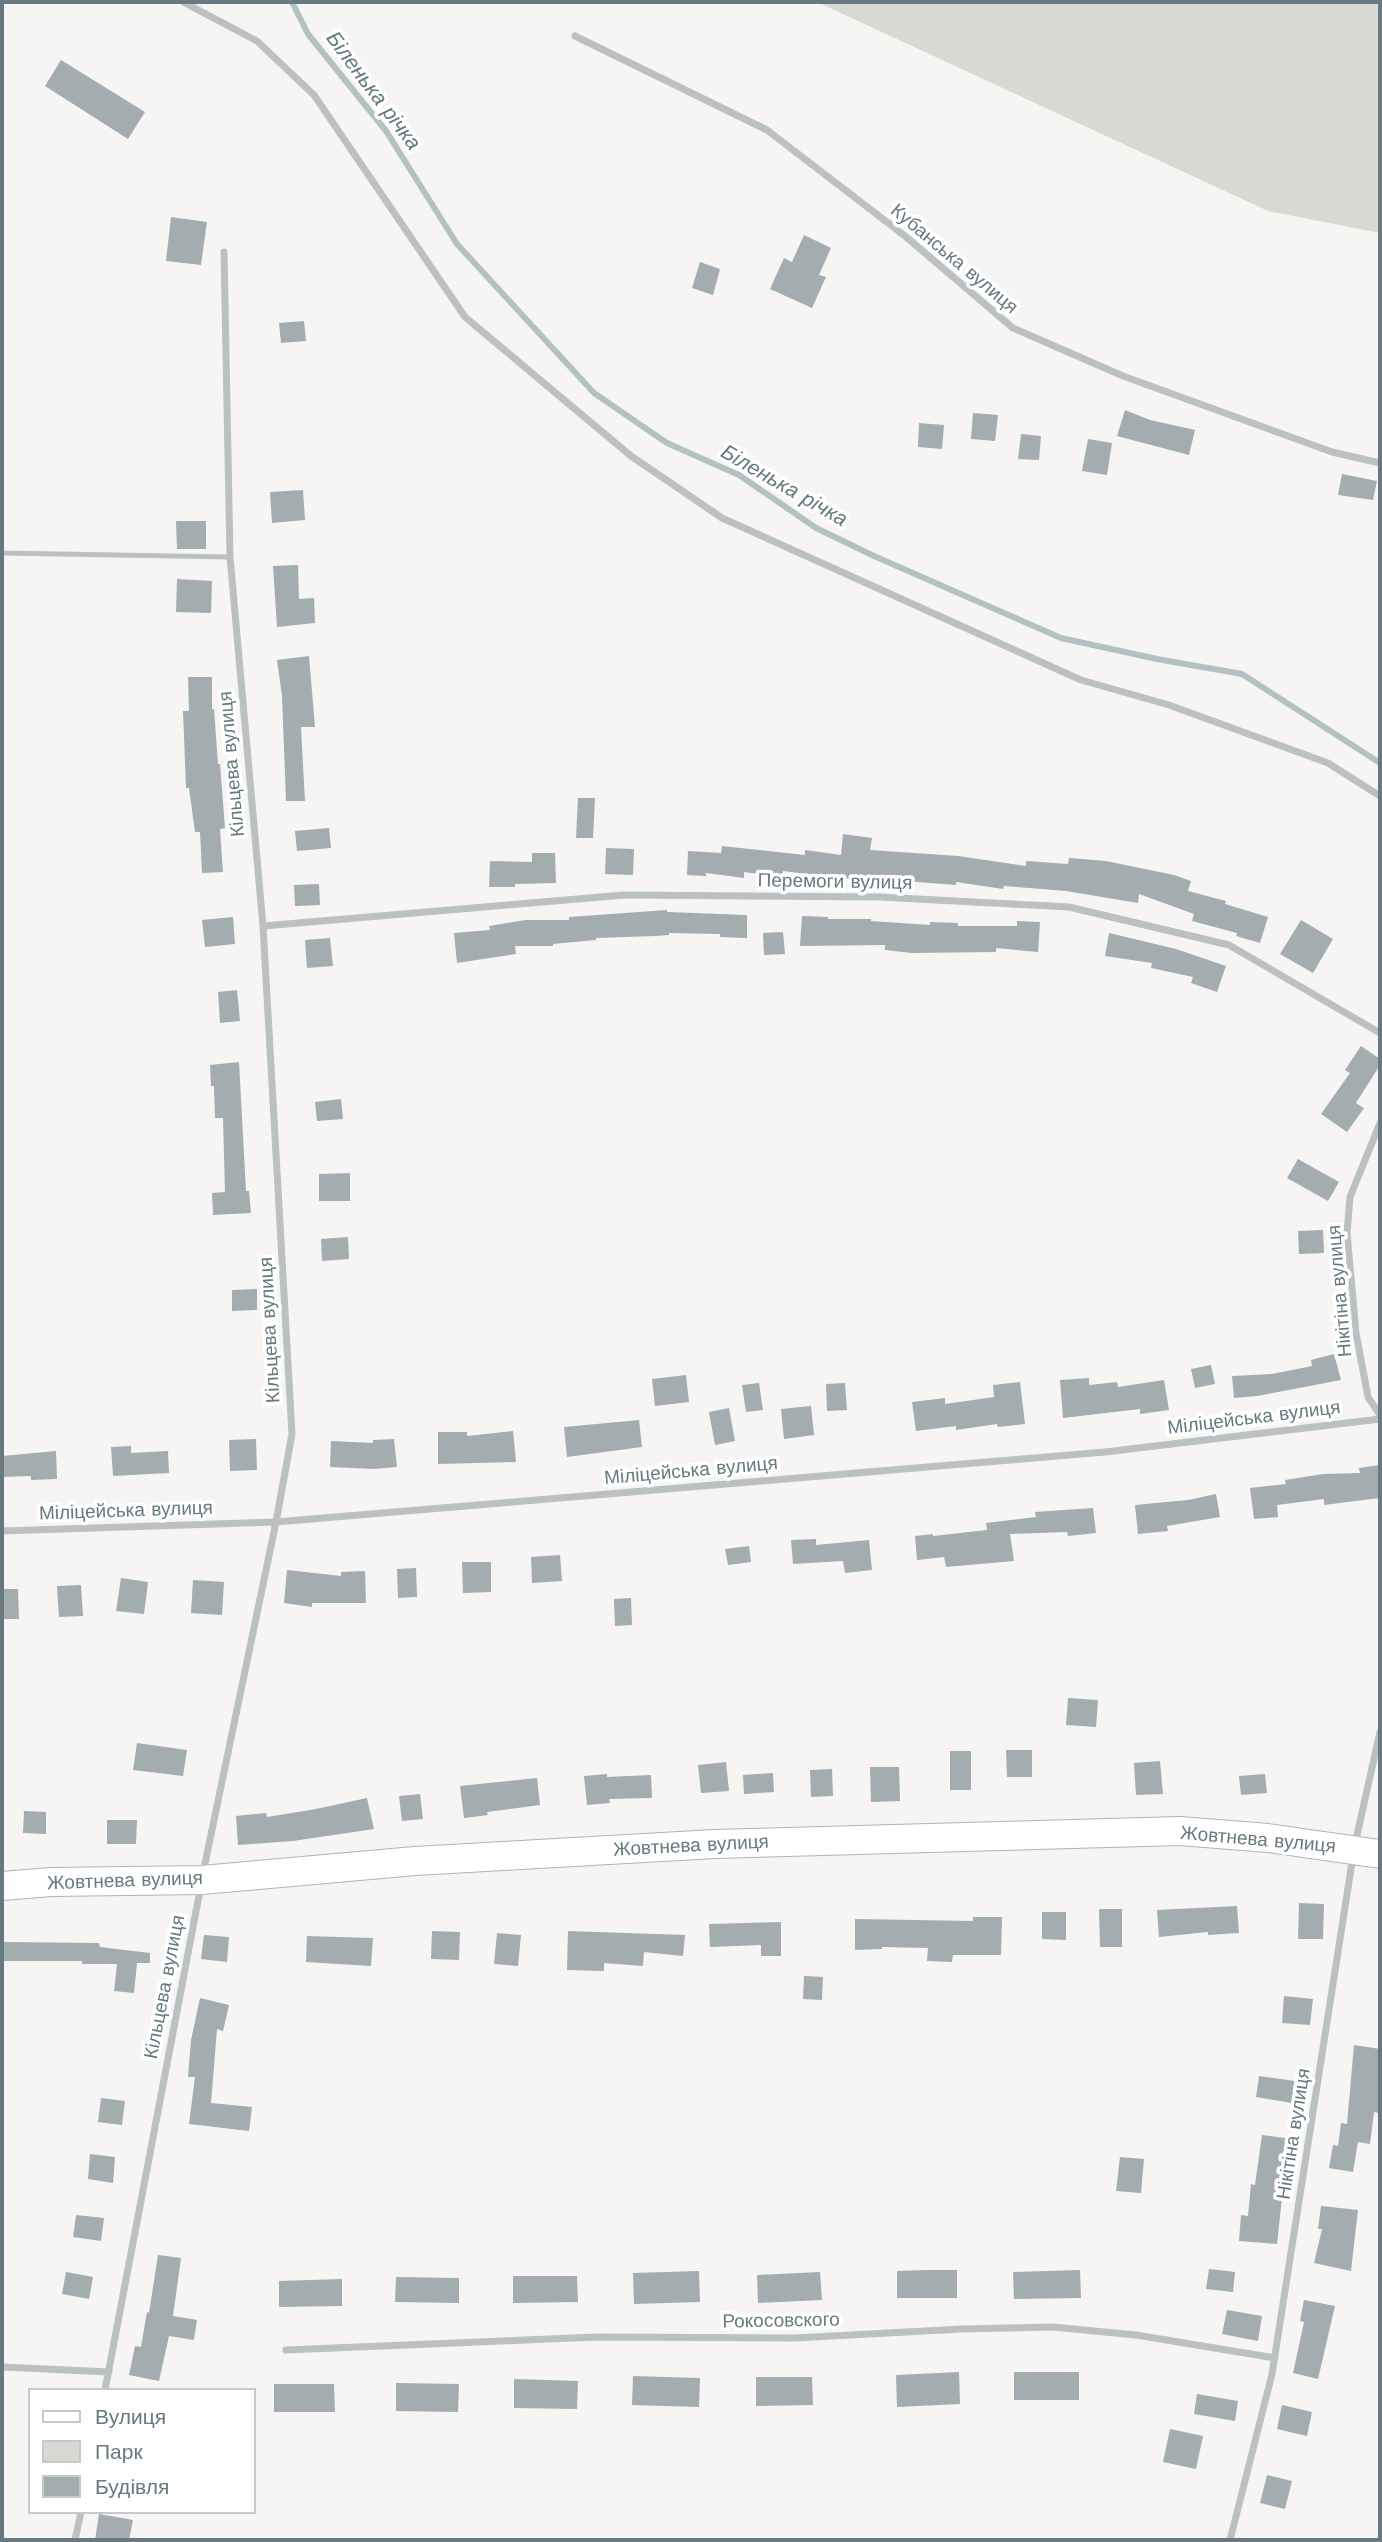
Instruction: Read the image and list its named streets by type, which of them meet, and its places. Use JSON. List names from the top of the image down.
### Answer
{
  "streets": {
    "main road": ["Жовтнева вулиця"],
    "street": [
      "Кубанська вулиця",
      "Кільцева вулиця",
      "Перемоги вулиця",
      "Нікітіна вулиця",
      "Міліцейська вулиця",
      "Рокосовского"
    ]
  },
  "crossings": [
    ["Кільцева вулиця", "Перемоги вулиця"],
    ["Кільцева вулиця", "Міліцейська вулиця"],
    ["Кільцева вулиця", "Жовтнева вулиця"],
    ["Нікітіна вулиця", "Міліцейська вулиця"],
    ["Нікітіна вулиця", "Жовтнева вулиця"],
    ["Нікітіна вулиця", "Рокосовского"]
  ],
  "water": ["Біленька річка"],
  "legend": ["Вулиця", "Парк", "Будівля"]
}
